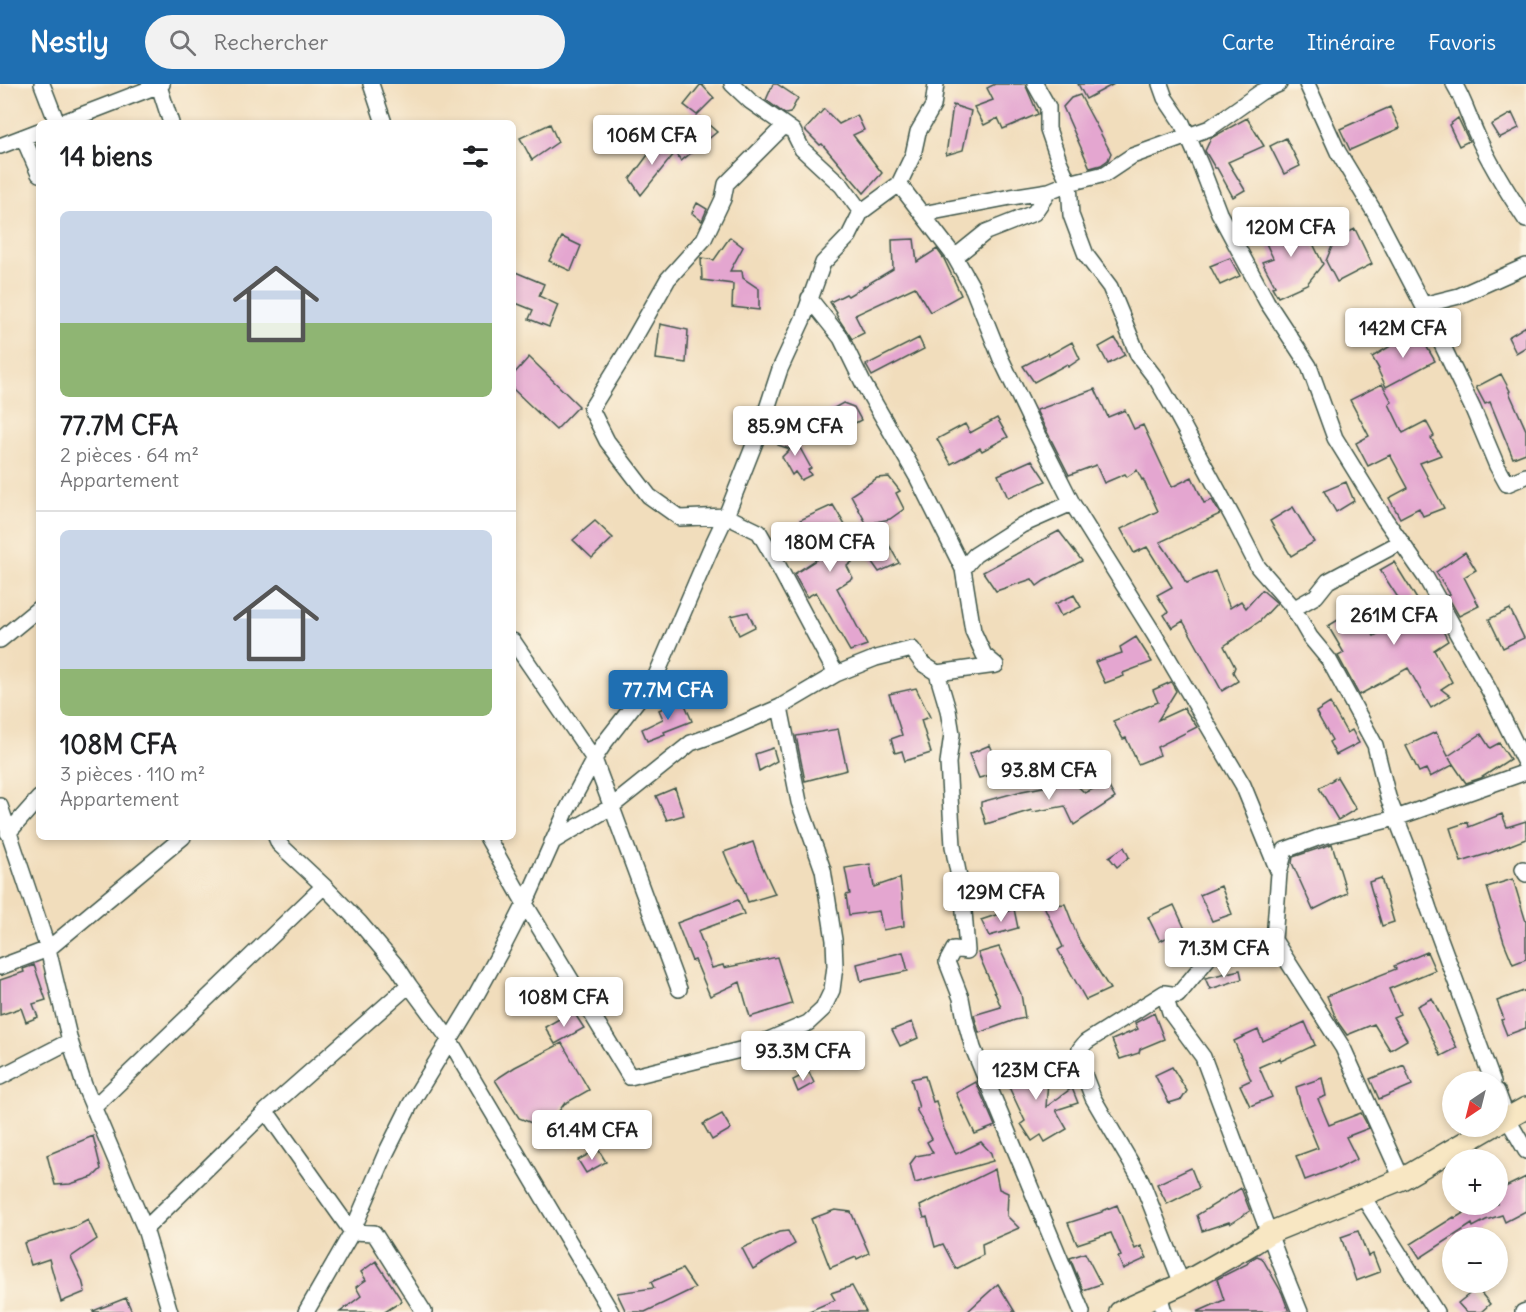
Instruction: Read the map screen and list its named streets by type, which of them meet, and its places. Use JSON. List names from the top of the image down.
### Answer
{
  "north": "bottom left",
  "page": {
    "header": "Nestly",
    "search": "Rechercher",
    "nav": ["Carte", "Itinéraire", "Favoris"],
    "price": [
      "106M CFA",
      "120M CFA",
      "142M CFA",
      "85.9M CFA",
      "180M CFA",
      "261M CFA",
      "77.7M CFA",
      "93.8M CFA",
      "129M CFA",
      "71.3M CFA",
      "108M CFA",
      "93.3M CFA",
      "123M CFA",
      "61.4M CFA"
    ],
    "heading": "14 biens",
    "list": [
      {
        "name": "77.7M CFA",
        "note": "2 pièces · 64 m² · Appartement"
      },
      {
        "name": "108M CFA",
        "note": "3 pièces · 110 m² · Appartement"
      }
    ],
    "map_buttons": ["+", "−"]
  }
}
